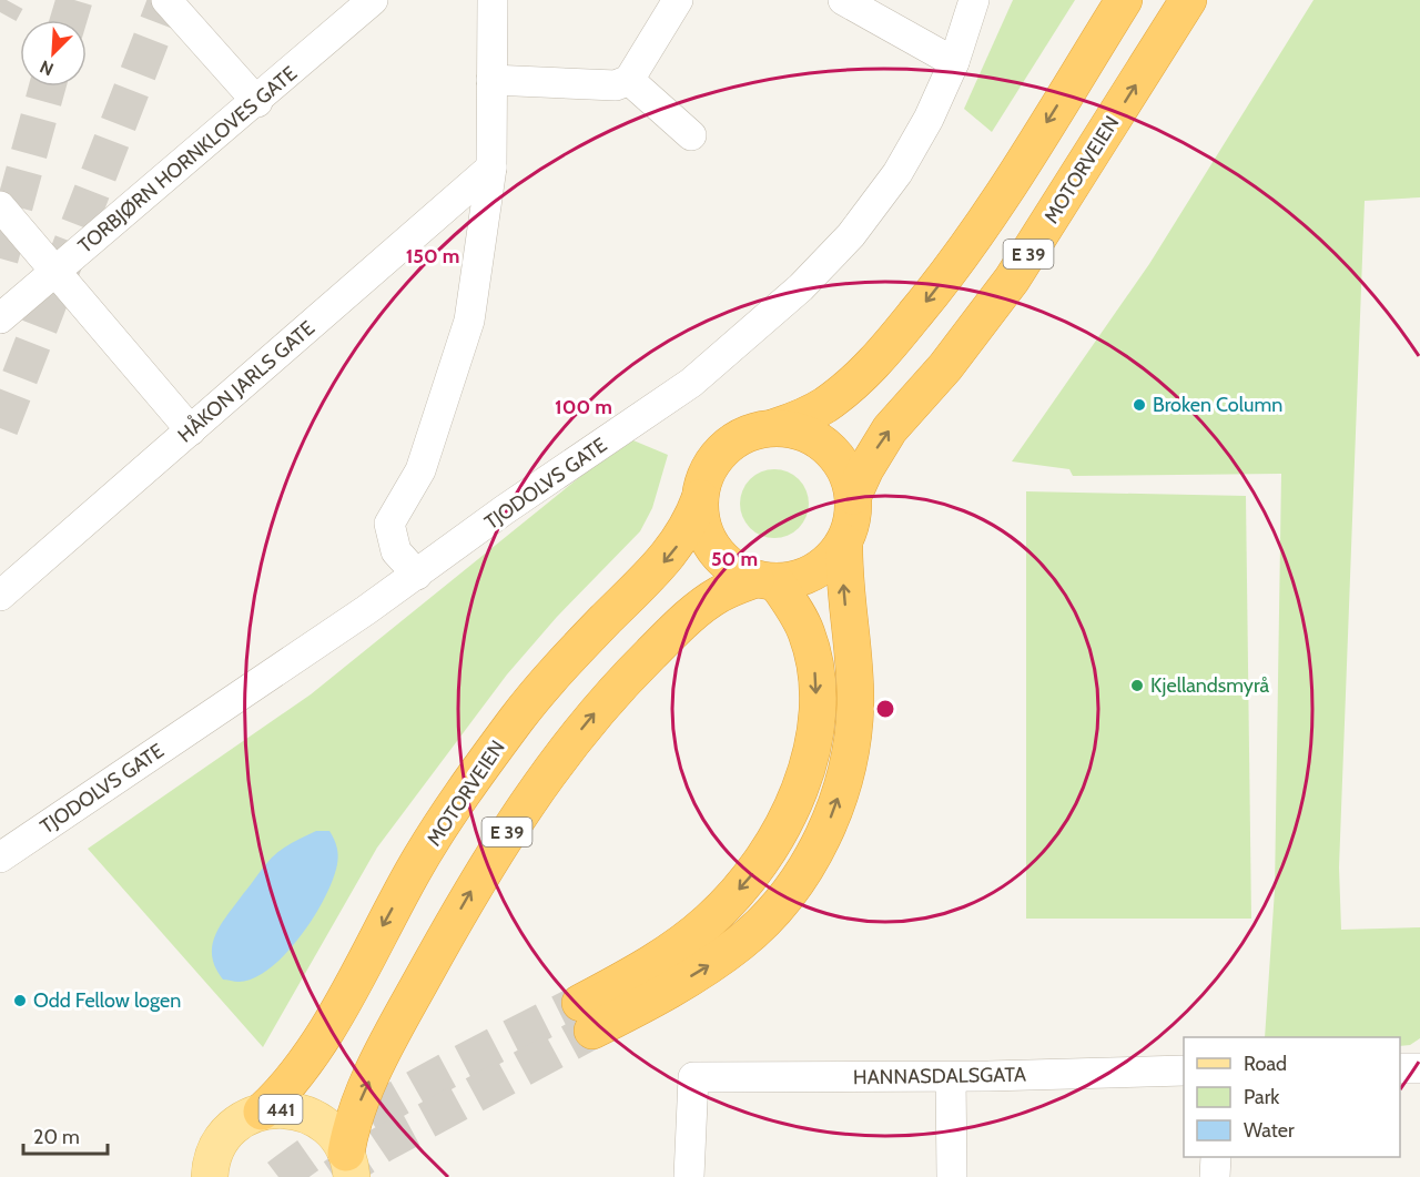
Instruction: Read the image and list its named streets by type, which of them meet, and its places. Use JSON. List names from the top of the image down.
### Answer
{
  "streets": {
    "highway": ["MOTORVEIEN", "E 39"],
    "main road": ["441"],
    "street": [
      "TORBJØRN HORNKLOVES GATE",
      "HÅKON JARLS GATE",
      "TJODOLVS GATE",
      "HANNASDALSGATA"
    ]
  },
  "crossings": [
    ["MOTORVEIEN", "E 39"],
    ["MOTORVEIEN", "441"],
    ["E 39", "441"]
  ],
  "places": ["Broken Column", "Kjellandsmyrå", "Odd Fellow logen"],
  "legend": ["Road", "Park", "Water"],
  "scale_bar": "20 m",
  "north": "bottom left",
  "rings": ["150 m", "100 m", "50 m"]
}
